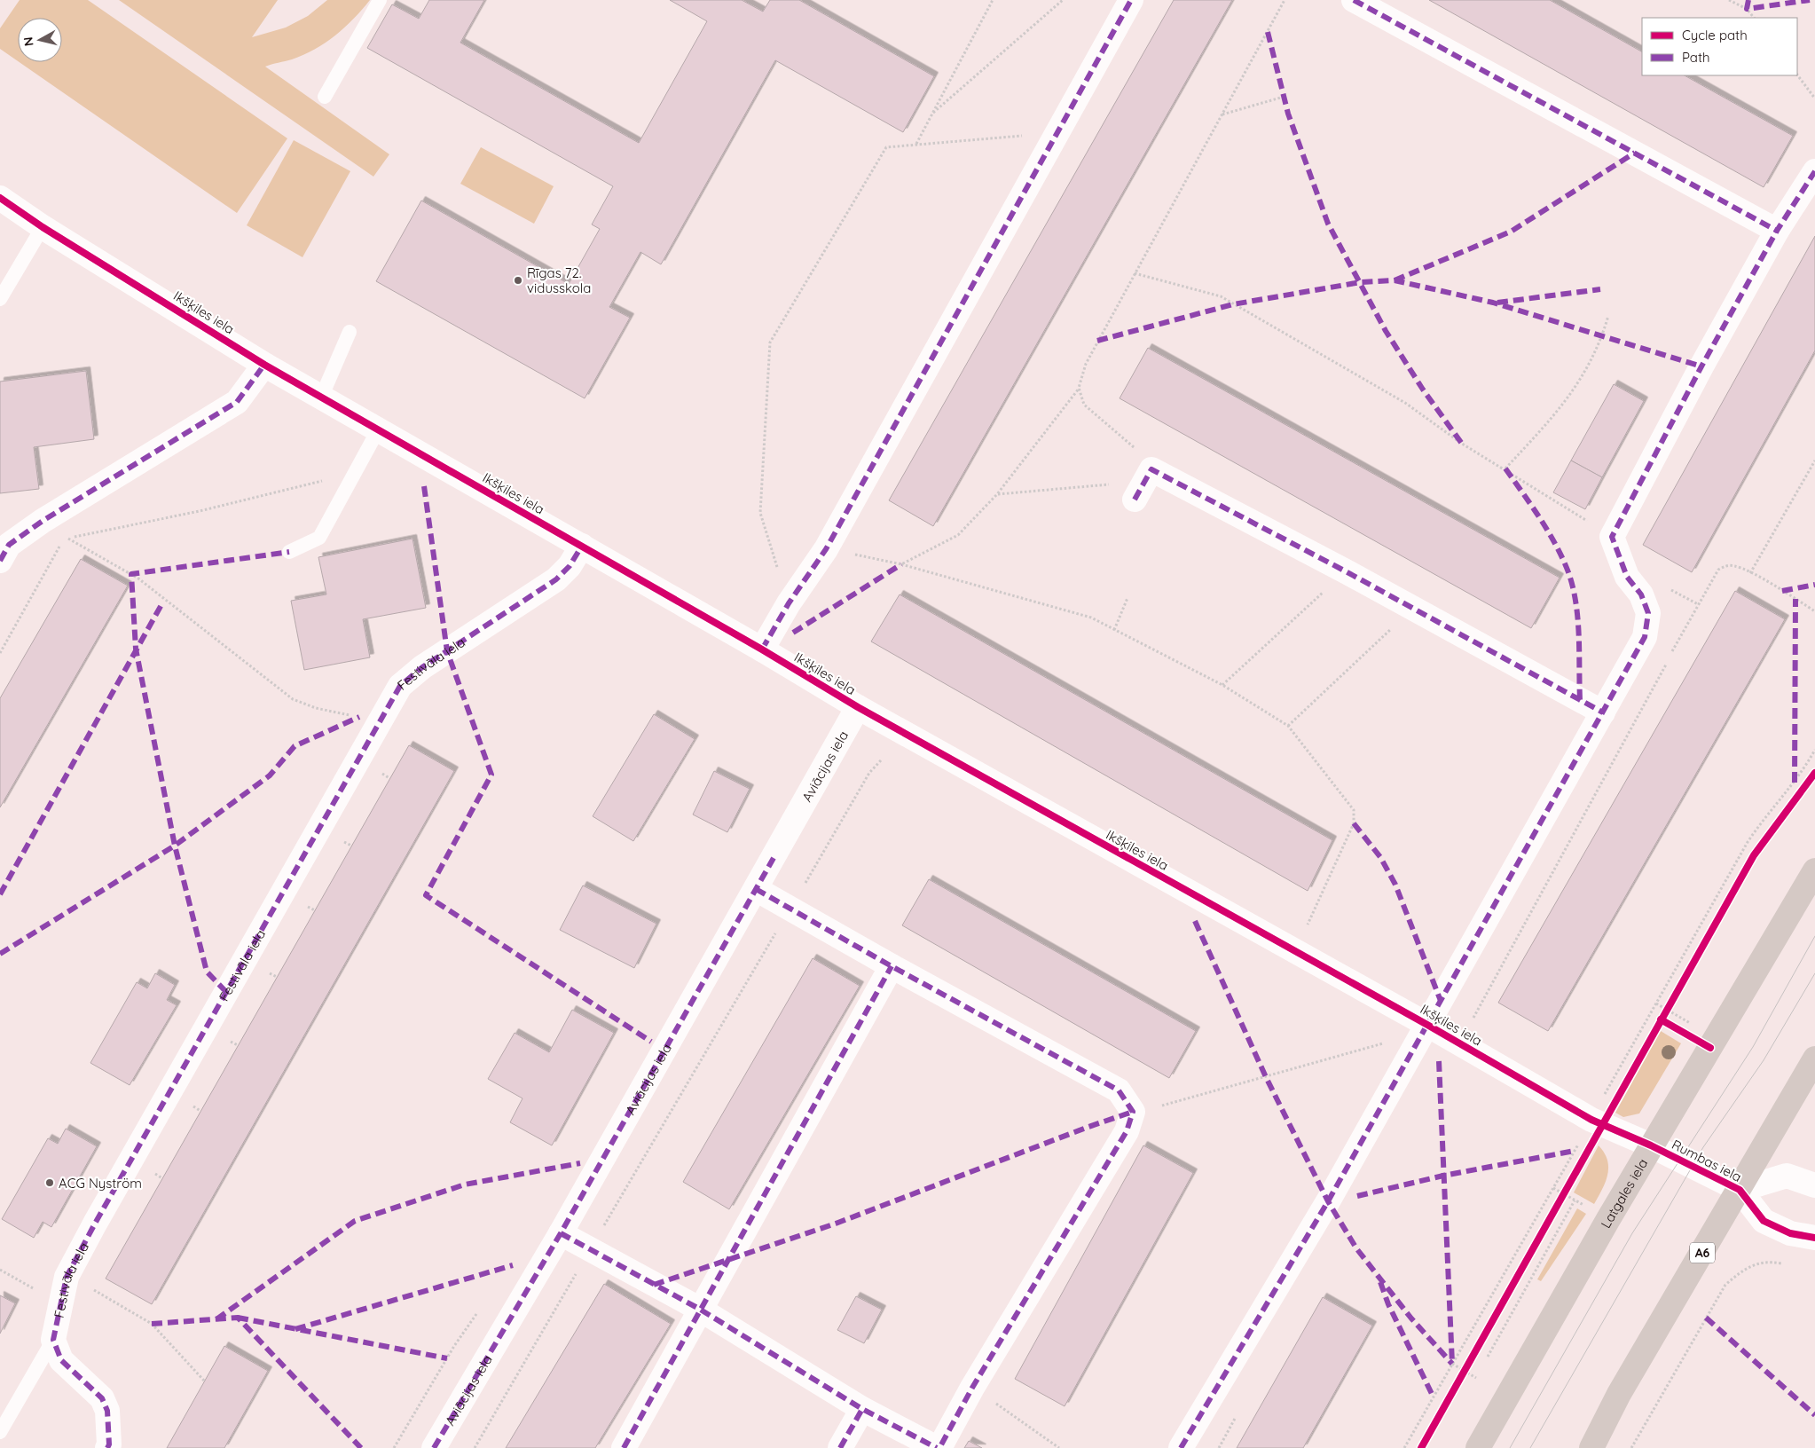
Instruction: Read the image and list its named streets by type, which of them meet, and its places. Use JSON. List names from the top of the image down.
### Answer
{
  "streets": {
    "highway": ["Latgales iela", "A6"],
    "street": [
      "Ikšķiles iela",
      "Festivāla iela",
      "Aviācijas iela",
      "Rumbas iela"
    ]
  },
  "crossings": [
    ["Ikšķiles iela", "Festivāla iela"],
    ["Ikšķiles iela", "Aviācijas iela"],
    ["Ikšķiles iela", "Rumbas iela"],
    ["Ikšķiles iela", "Latgales iela"],
    ["Rumbas iela", "Latgales iela"],
    ["Rumbas iela", "A6"]
  ],
  "places": ["Rīgas 72. vidusskola", "ACG Nyström"],
  "legend": ["Cycle path", "Path"],
  "north": "left"
}
